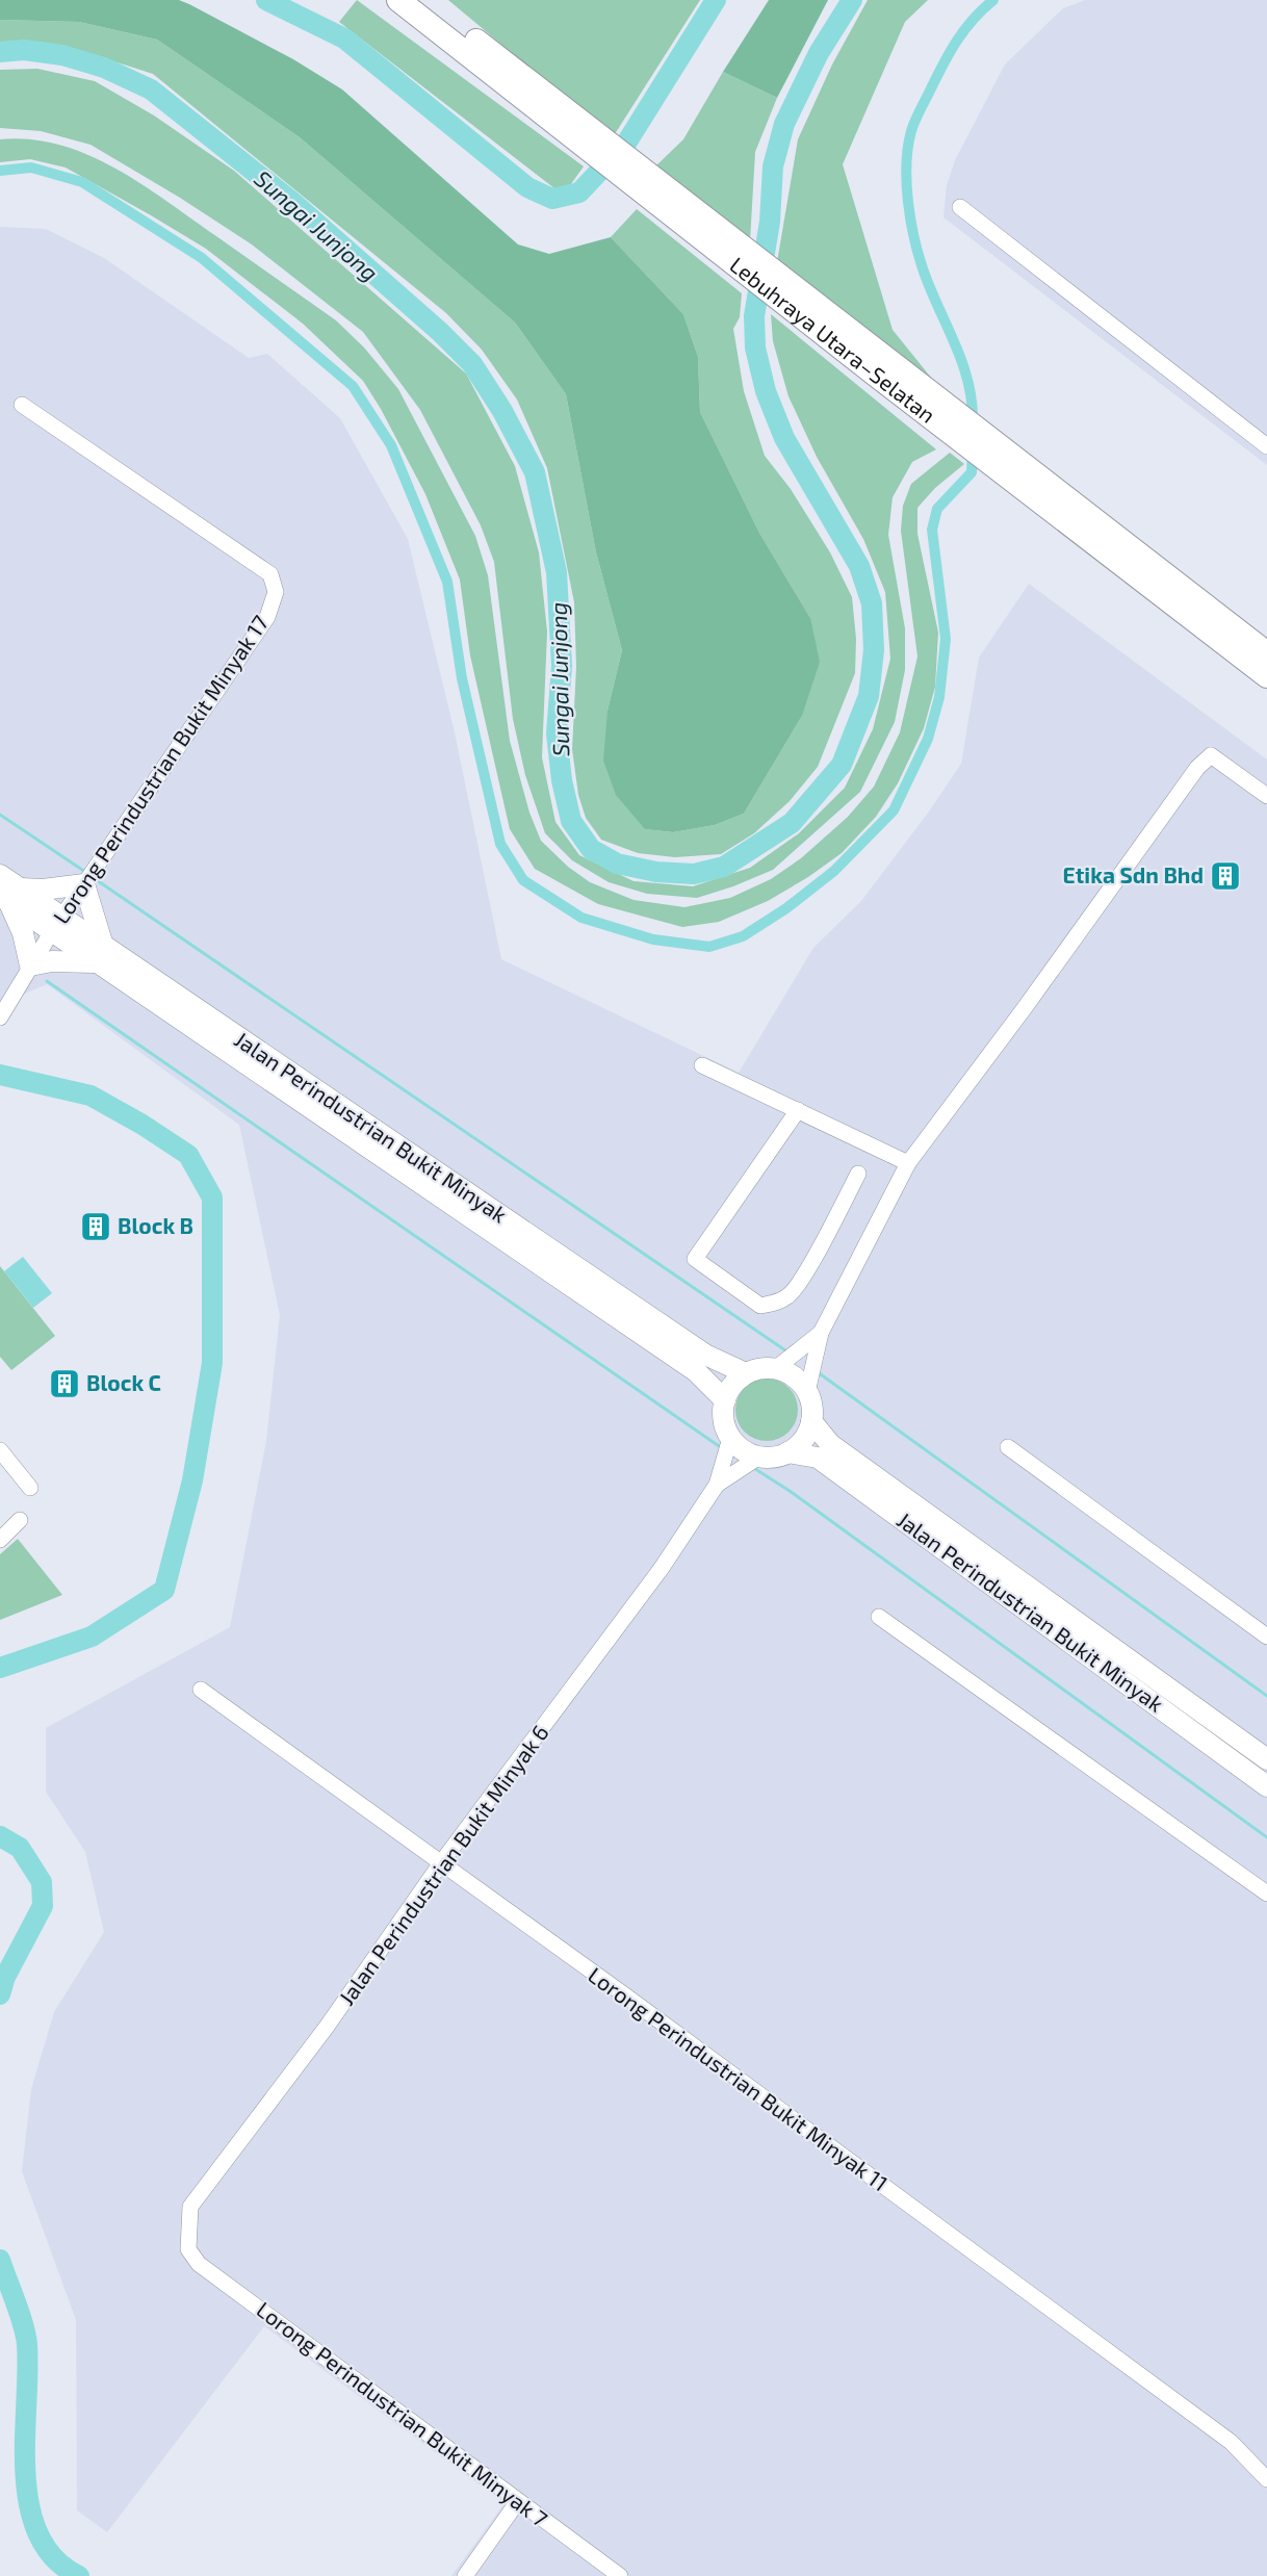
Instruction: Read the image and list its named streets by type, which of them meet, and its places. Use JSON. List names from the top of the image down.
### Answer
{
  "streets": {
    "highway": ["Lebuhraya Utara–Selatan"],
    "main road": ["Jalan Perindustrian Bukit Minyak"],
    "street": [
      "Lorong Perindustrian Bukit Minyak 17",
      "Jalan Perindustrian Bukit Minyak 6",
      "Lorong Perindustrian Bukit Minyak 11",
      "Lorong Perindustrian Bukit Minyak 7"
    ]
  },
  "crossings": [
    ["Lorong Perindustrian Bukit Minyak 17", "Jalan Perindustrian Bukit Minyak"],
    ["Jalan Perindustrian Bukit Minyak 6", "Lorong Perindustrian Bukit Minyak 11"],
    ["Jalan Perindustrian Bukit Minyak 6", "Lorong Perindustrian Bukit Minyak 7"]
  ],
  "water": ["Sungai Junjong"],
  "places": {
    "building": ["Etika Sdn Bhd", "Block B", "Block C"]
  }
}
